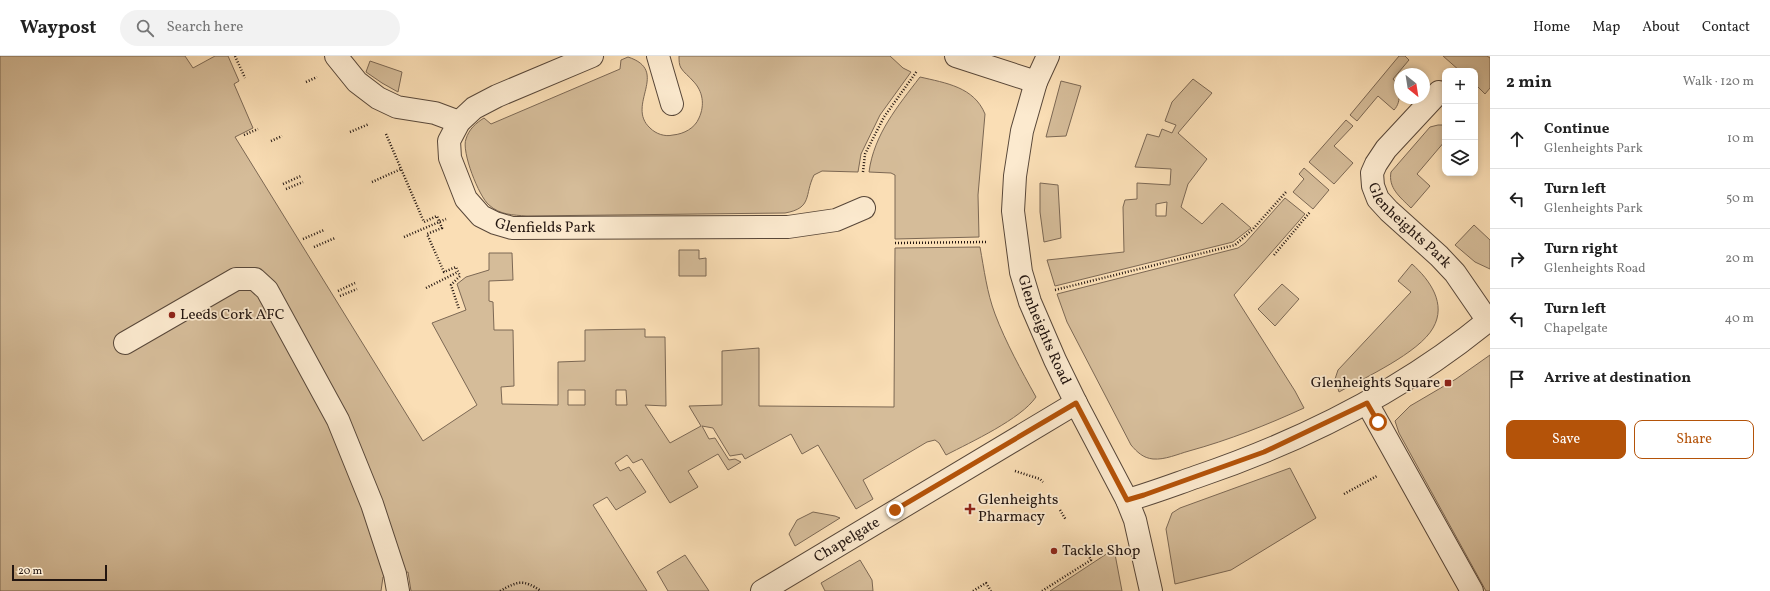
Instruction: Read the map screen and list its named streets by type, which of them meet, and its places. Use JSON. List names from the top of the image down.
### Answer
{
  "streets": {
    "street": [
      "Glenheights Park",
      "Glenfields Park",
      "Glenheights Road",
      "Chapelgate"
    ]
  },
  "crossings": [
    ["Glenheights Park", "Glenheights Road"],
    ["Glenheights Road", "Chapelgate"]
  ],
  "places": {
    "other": ["Leeds Cork AFC", "Tackle Shop"],
    "transit": ["Glenheights Square"],
    "health": ["Glenheights Pharmacy"]
  },
  "scale_bar": "20 m",
  "north": "bottom right",
  "page": {
    "header": "Waypost",
    "search": "Search here",
    "nav": [
      "Home",
      "Map",
      "About",
      "Contact"
    ],
    "heading": ["2 min", "Walk · 120 m"],
    "map_buttons": ["+", "−"],
    "list": [
      ["Continue", "Glenheights Park", "10 m"],
      ["Turn left", "Glenheights Park", "50 m"],
      ["Turn right", "Glenheights Road", "20 m"],
      ["Turn left", "Chapelgate", "40 m"],
      "Arrive at destination"
    ],
    "buttons": ["Save", "Share"],
    "scale": "20 m"
  }
}
